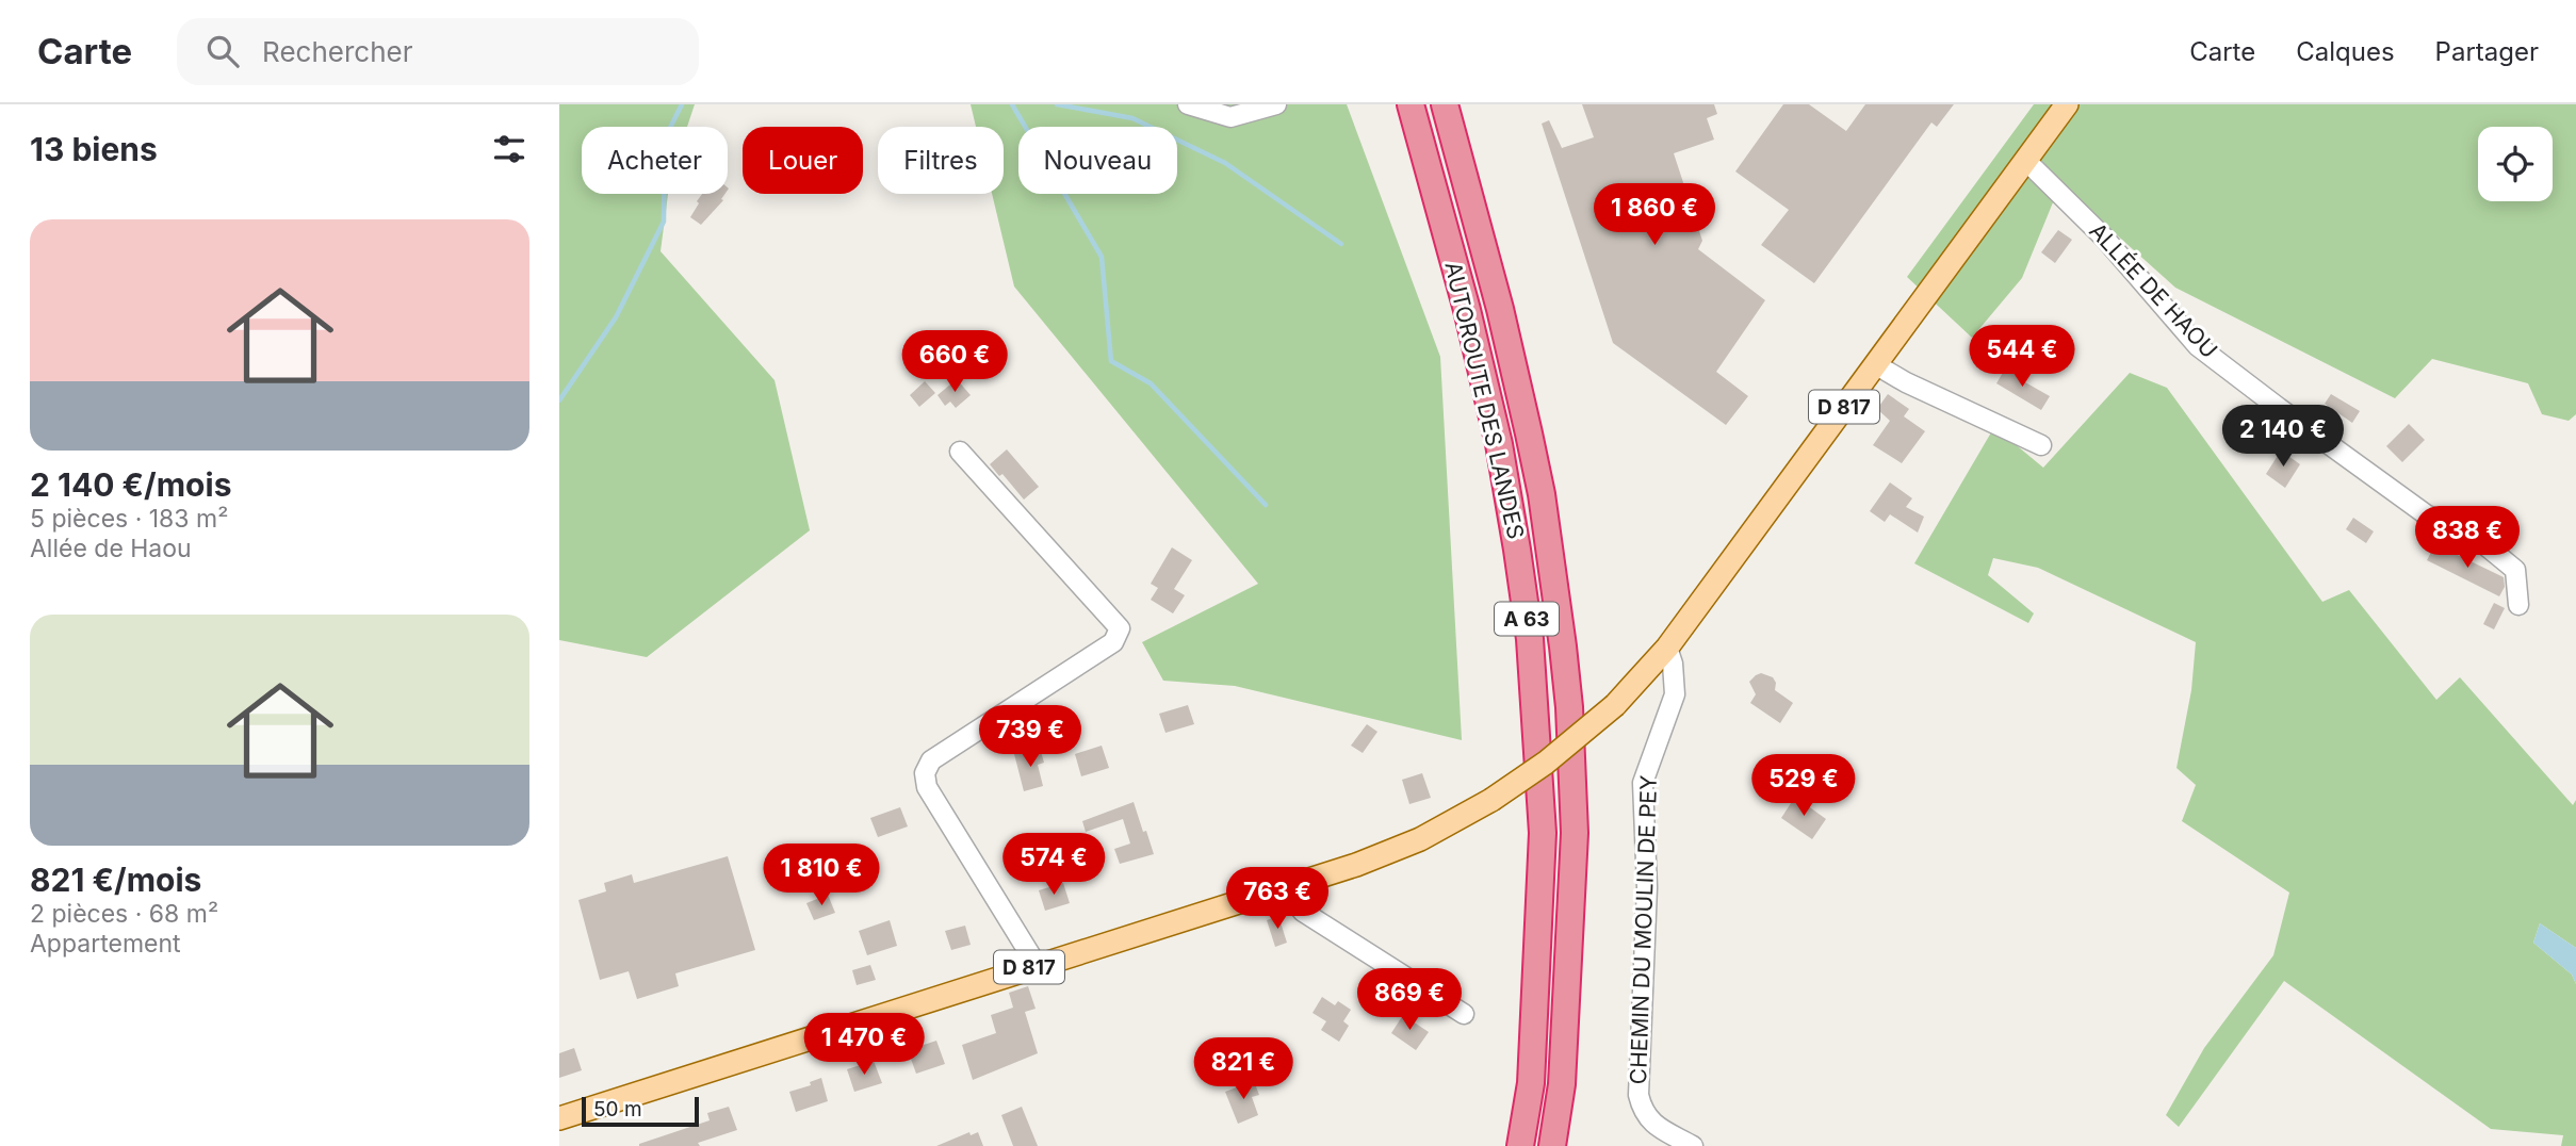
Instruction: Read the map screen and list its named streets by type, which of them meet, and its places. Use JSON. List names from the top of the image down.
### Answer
{
  "streets": {
    "highway": ["AUTOROUTE DES LANDES", "A 63"],
    "main road": ["D 817"],
    "street": ["ALLÉE DE HAOU", "CHEMIN DU MOULIN DE PEY"]
  },
  "crossings": [
    ["ALLÉE DE HAOU", "D 817"],
    ["D 817", "CHEMIN DU MOULIN DE PEY"]
  ],
  "scale_bar": "50 m",
  "page": {
    "header": "Carte",
    "search": "Rechercher",
    "nav": ["Carte", "Calques", "Partager"],
    "heading": "13 biens",
    "chip": [
      "Acheter",
      "Louer",
      "Filtres",
      "Nouveau"
    ],
    "price": [
      "1 860 €",
      "544 €",
      "660 €",
      "2 140 €",
      "838 €",
      "739 €",
      "529 €",
      "574 €",
      "1 810 €",
      "763 €",
      "869 €",
      "1 470 €",
      "821 €"
    ],
    "list": [
      {
        "name": "2 140 €/mois",
        "note": "5 pièces · 183 m² · Allée de Haou"
      },
      {
        "name": "821 €/mois",
        "note": "2 pièces · 68 m² · Appartement"
      }
    ],
    "scale": "50 m"
  }
}
